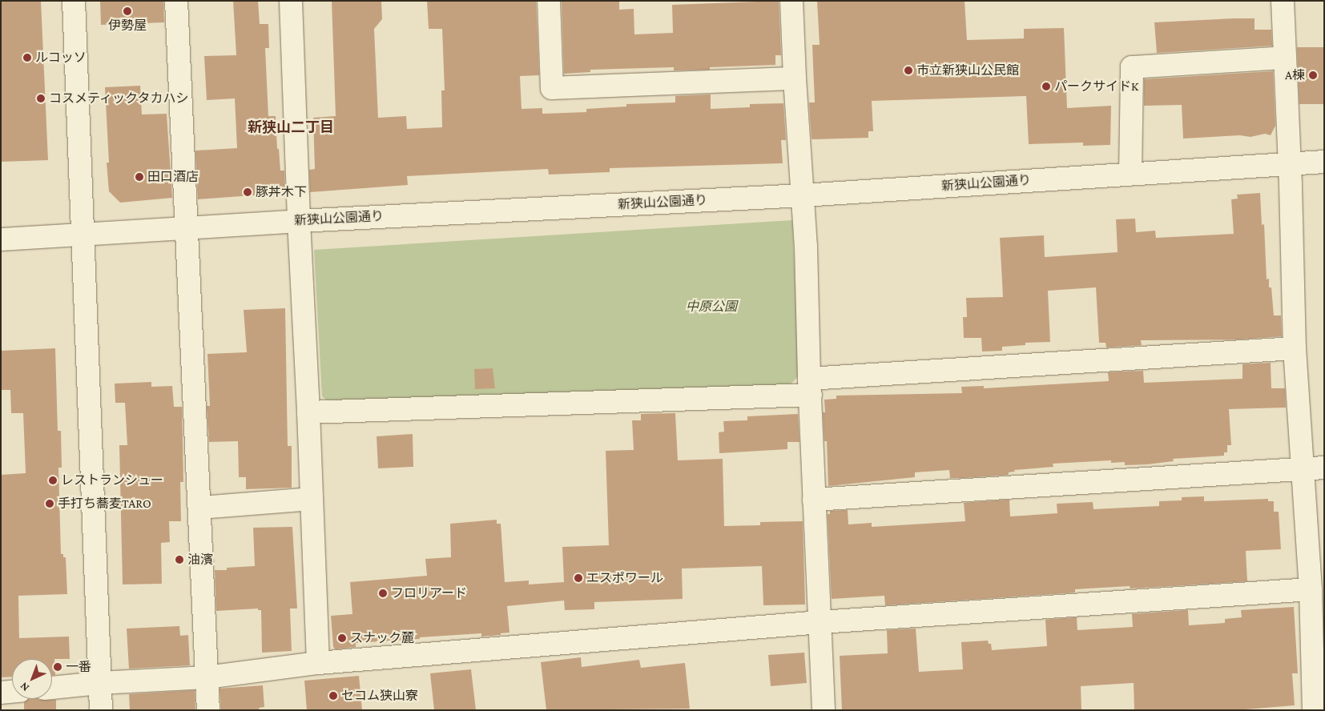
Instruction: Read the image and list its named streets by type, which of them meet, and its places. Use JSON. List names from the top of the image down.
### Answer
{
  "streets": {
    "street": ["新狭山公園通り"]
  },
  "districts": ["新狭山二丁目"],
  "parks": ["中原公園"],
  "places": [
    "伊勢屋",
    "ルコッソ",
    "市立新狭山公民館",
    "A棟",
    "パークサイドK",
    "コスメティックタカハシ",
    "田口酒店",
    "豚丼木下",
    "レストランシュー",
    "手打ち蕎麦TARO",
    "油濱",
    "エスポワール",
    "フロリアード",
    "スナック麓",
    "一番",
    "セコム狭山寮"
  ],
  "north": "bottom left"
}
